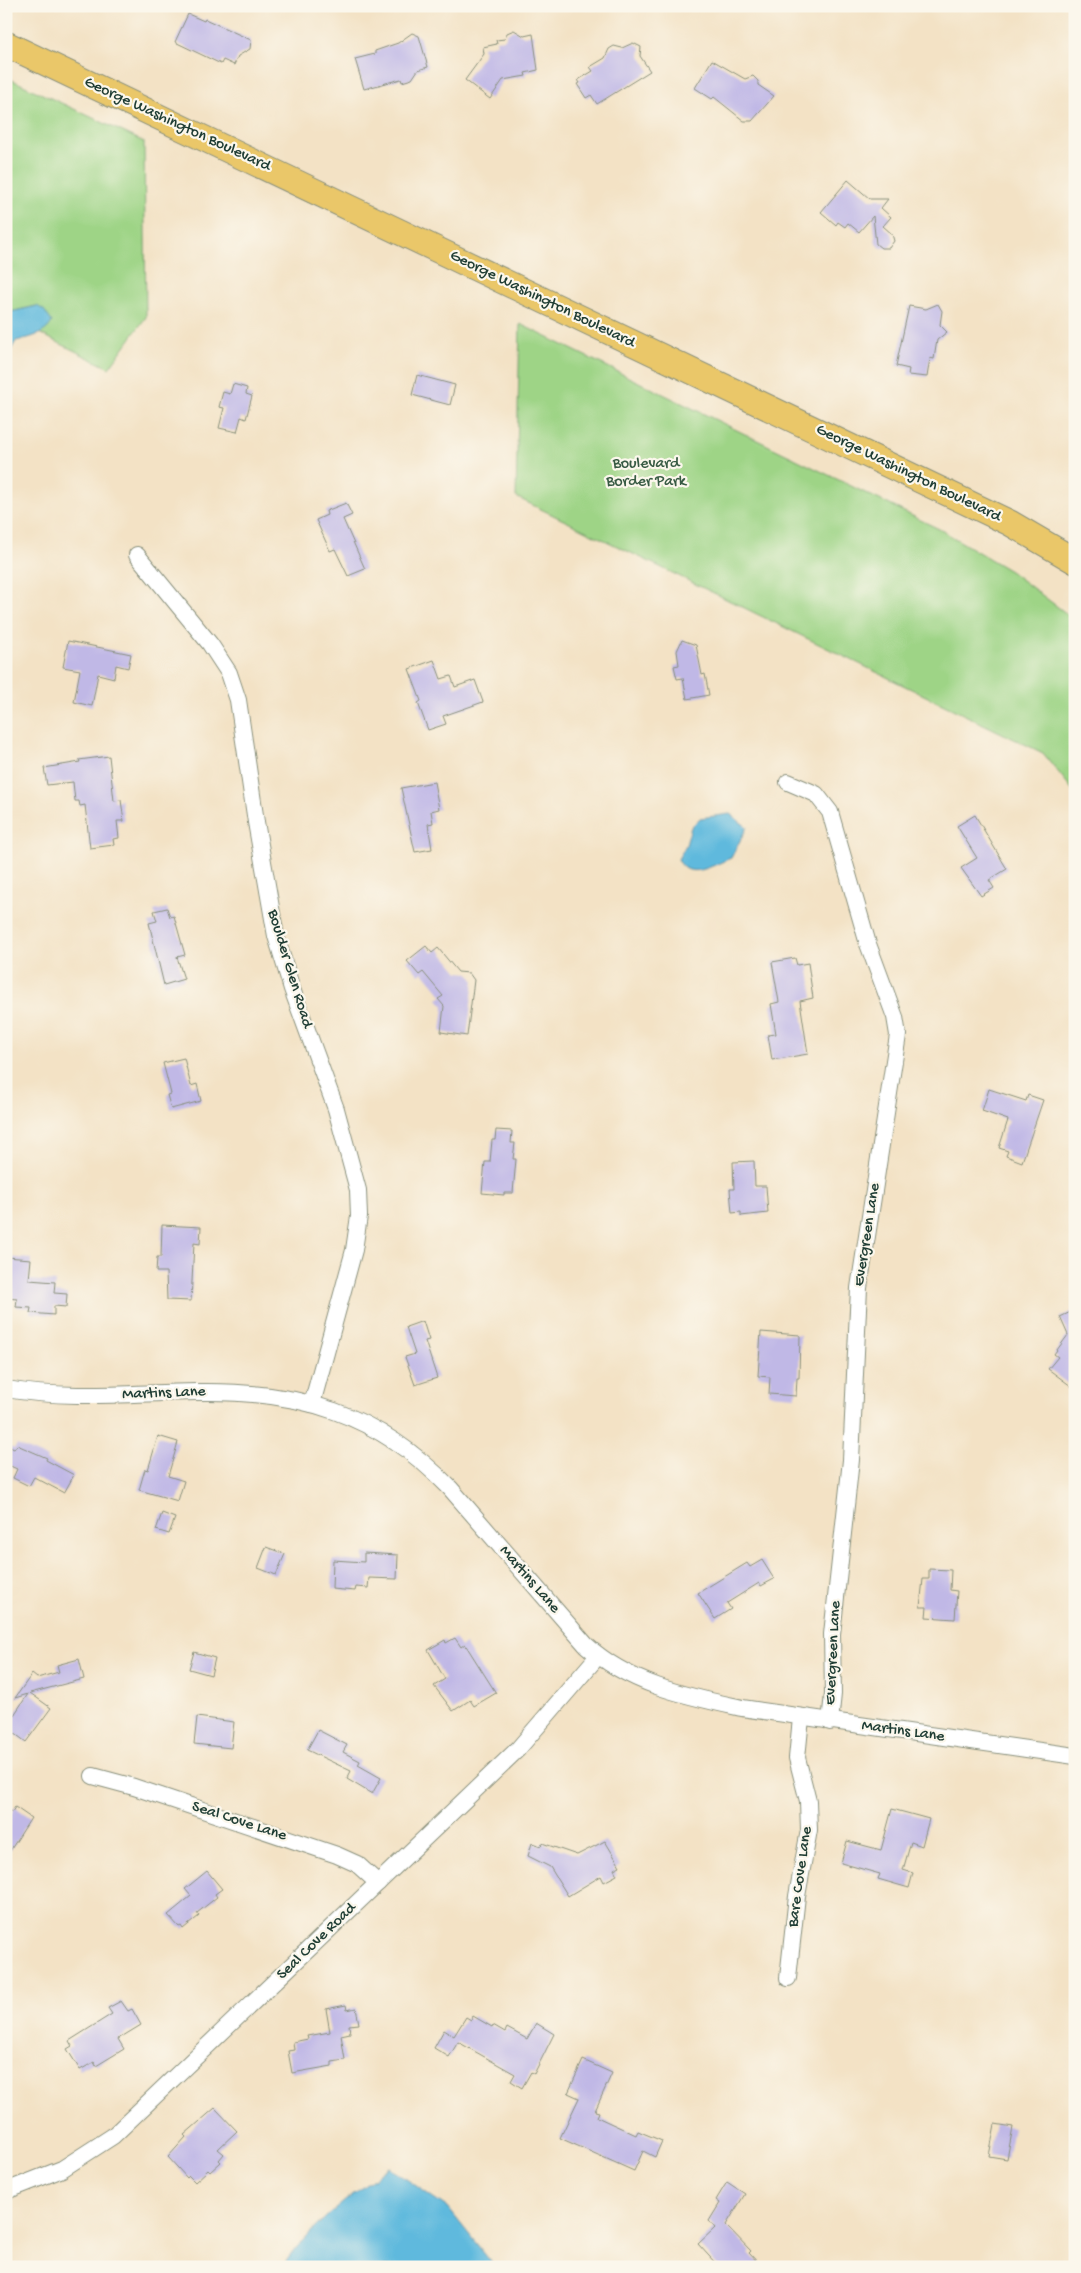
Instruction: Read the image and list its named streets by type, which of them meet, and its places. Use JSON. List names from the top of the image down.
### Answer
{
  "streets": {
    "main road": ["George Washington Boulevard"],
    "street": [
      "Boulder Glen Road",
      "Evergreen Lane",
      "Martins Lane",
      "Seal Cove Lane",
      "Bare Cove Lane",
      "Seal Cove Road"
    ]
  },
  "crossings": [
    ["Boulder Glen Road", "Martins Lane"],
    ["Evergreen Lane", "Martins Lane"],
    ["Martins Lane", "Bare Cove Lane"],
    ["Martins Lane", "Seal Cove Road"],
    ["Seal Cove Lane", "Seal Cove Road"]
  ],
  "parks": ["Boulevard Border Park"]
}
